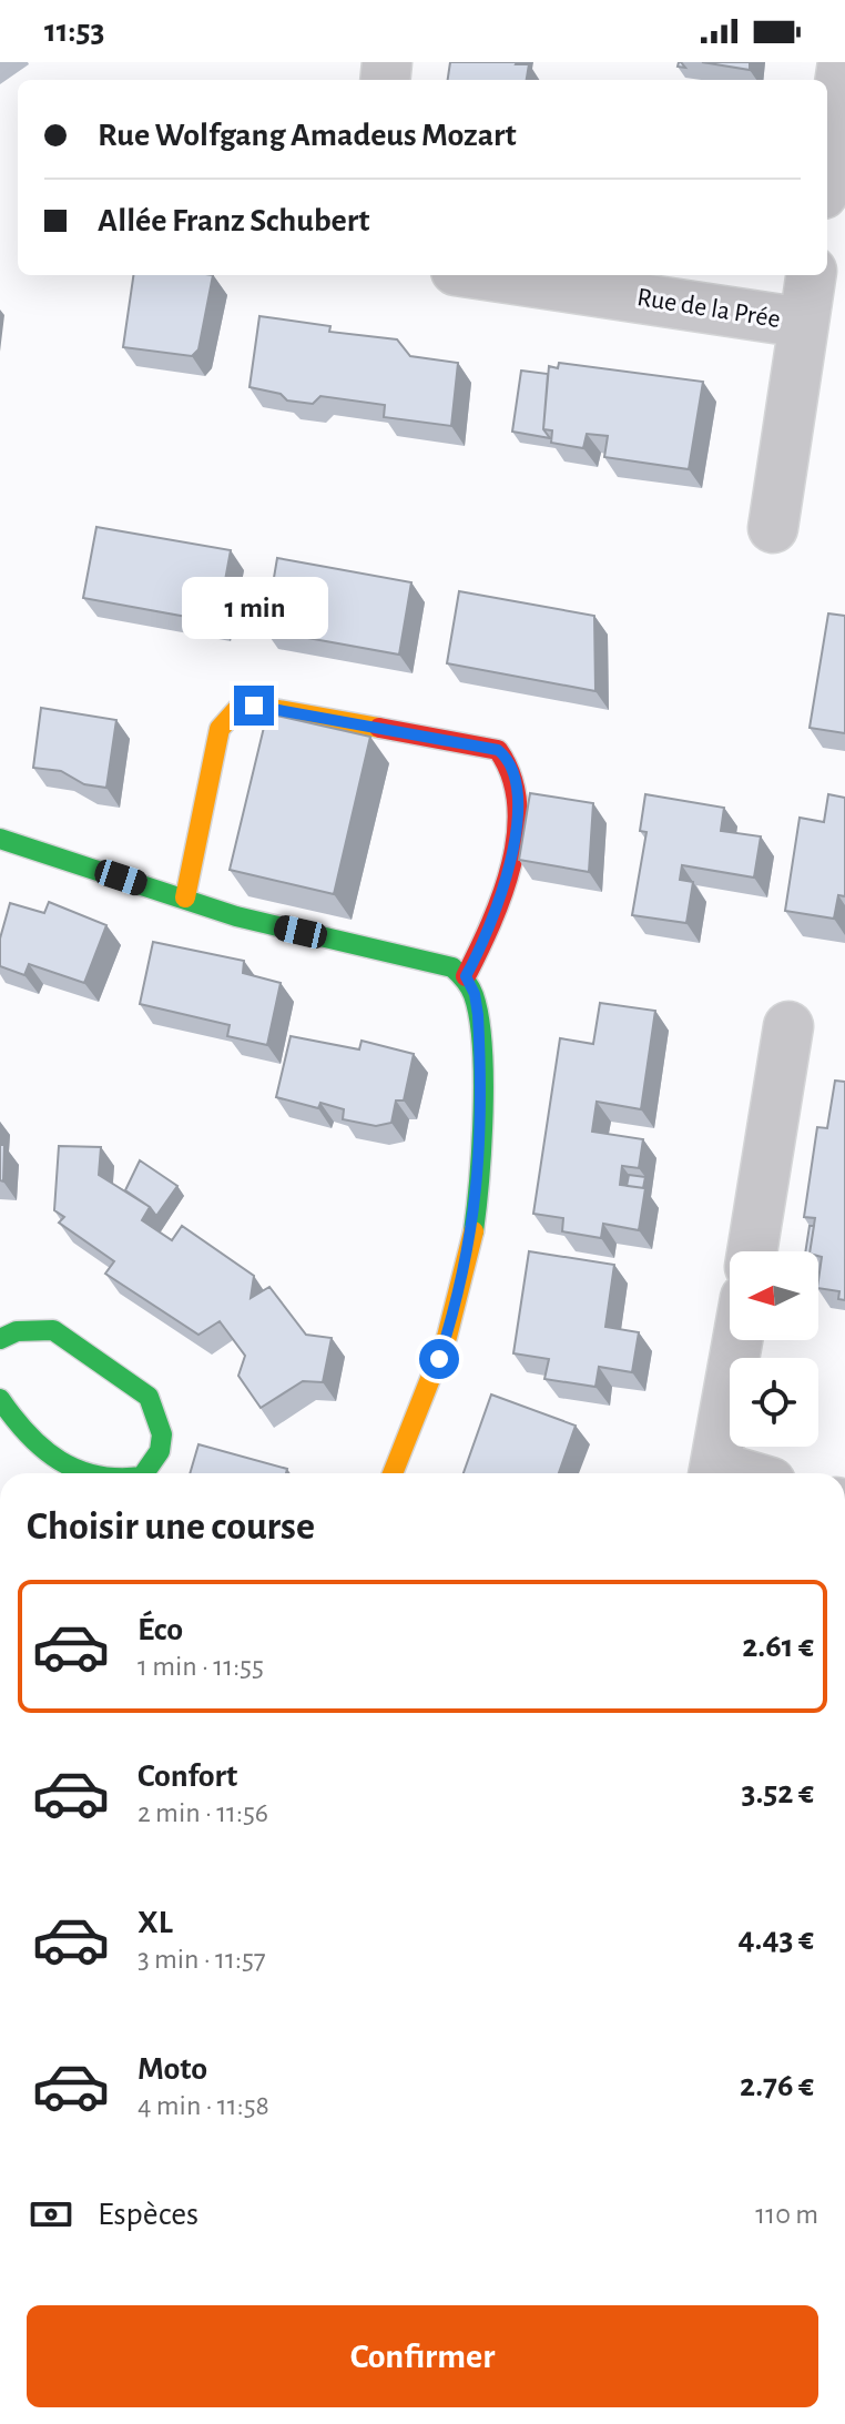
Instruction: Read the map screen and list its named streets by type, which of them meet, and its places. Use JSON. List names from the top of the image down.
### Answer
{
  "streets": {
    "street": ["Rue de la Prée"]
  },
  "north": "left",
  "page": {
    "status": "11:53",
    "banner": ["Rue Wolfgang Amadeus Mozart", "Allée Franz Schubert"],
    "bubble": "1 min",
    "heading": "Choisir une course",
    "list": [
      {
        "name": "Éco",
        "note": "1 min · 11:55",
        "value": "2.61 €"
      },
      {
        "name": "Confort",
        "note": "2 min · 11:56",
        "value": "3.52 €"
      },
      {
        "name": "XL",
        "note": "3 min · 11:57",
        "value": "4.43 €"
      },
      {
        "name": "Moto",
        "note": "4 min · 11:58",
        "value": "2.76 €"
      }
    ],
    "pay": ["Espèces", "110 m"],
    "buttons": "Confirmer"
  }
}
